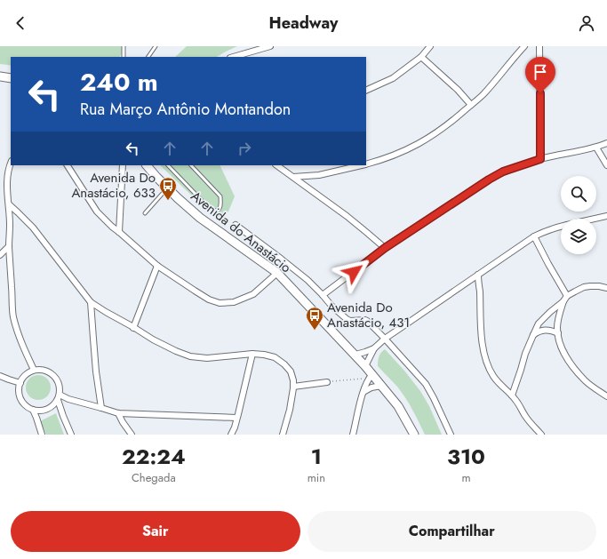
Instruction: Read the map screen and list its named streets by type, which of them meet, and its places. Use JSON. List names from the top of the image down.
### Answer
{
  "streets": {
    "main road": ["Avenida do Anastácio"]
  },
  "places": {
    "bus stop": ["Avenida Do Anastácio, 633", "Avenida Do Anastácio, 431"]
  },
  "page": {
    "header": "Headway",
    "turn": ["240 m", "Rua Março Antônio Montandon"],
    "eta": [
      "22:24",
      "Chegada",
      "1",
      "min",
      "310",
      "m"
    ],
    "buttons": ["Sair", "Compartilhar"]
  }
}
